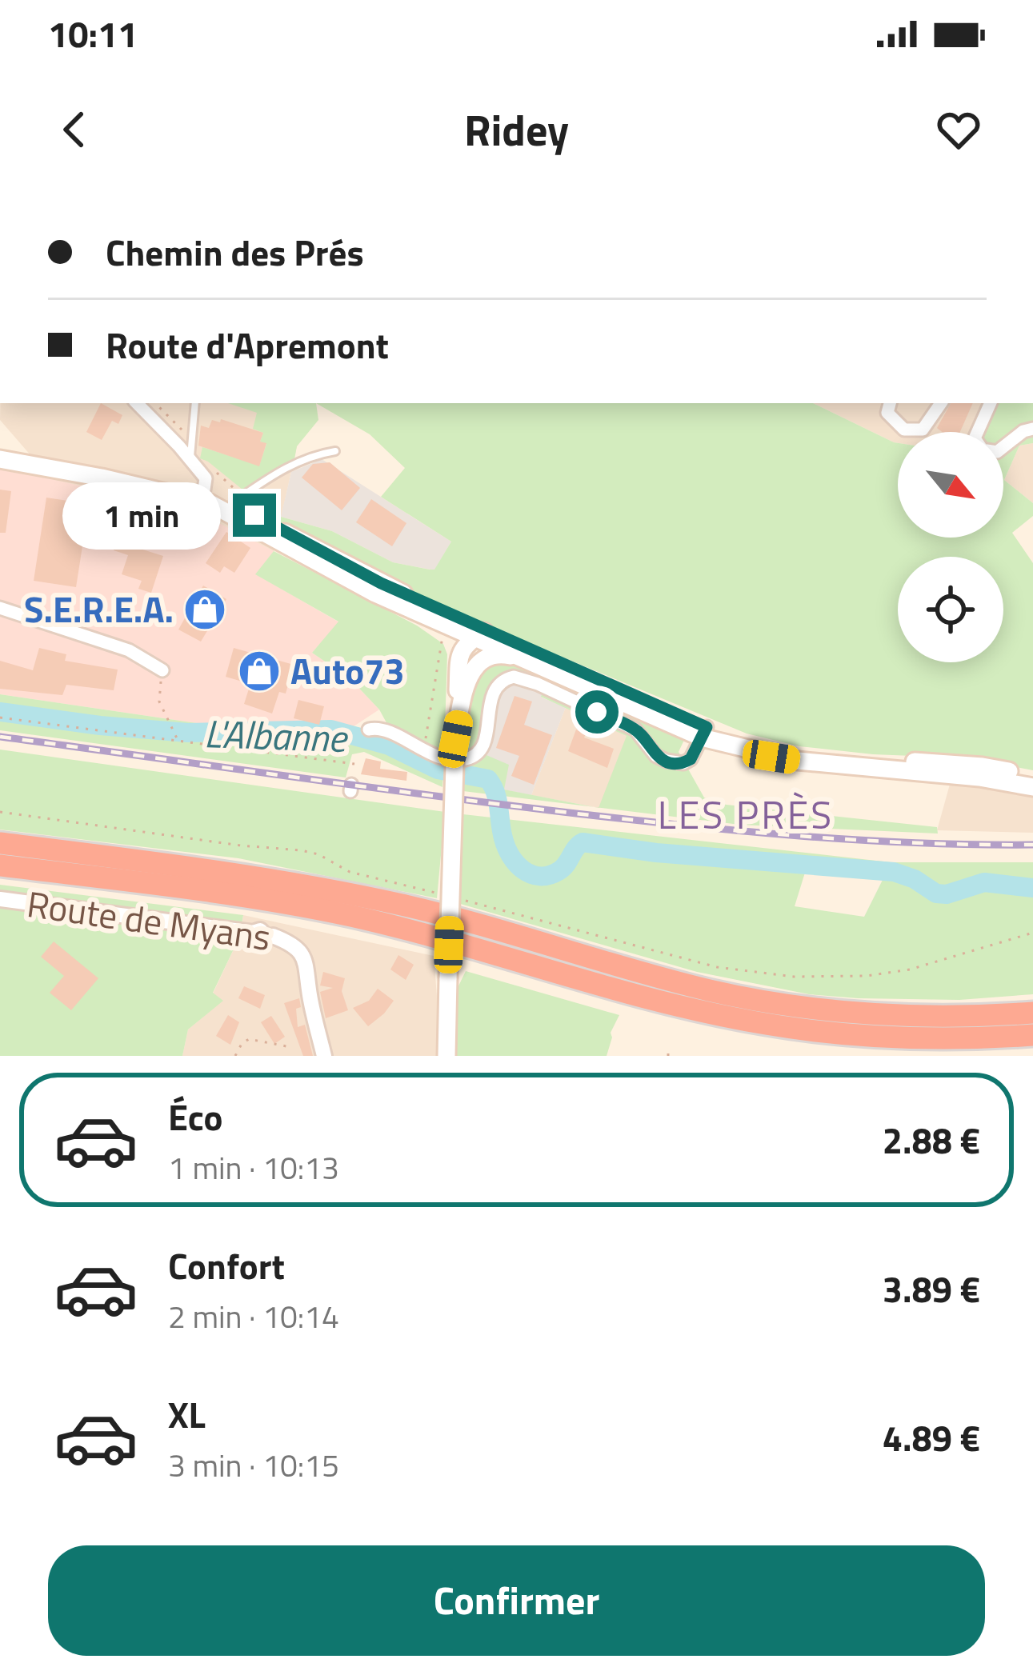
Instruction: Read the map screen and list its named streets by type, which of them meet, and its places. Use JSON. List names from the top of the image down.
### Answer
{
  "streets": {
    "street": ["Route de Myans"]
  },
  "districts": ["LES PRÈS"],
  "water": ["L'Albanne"],
  "places": {
    "shop": ["S.E.R.E.A.", "Auto73"]
  },
  "north": "bottom right",
  "page": {
    "status": "10:11",
    "header": "Ridey",
    "banner": ["Chemin des Prés", "Route d'Apremont"],
    "bubble": "1 min",
    "list": [
      {
        "name": "Éco",
        "note": "1 min · 10:13",
        "value": "2.88 €"
      },
      {
        "name": "Confort",
        "note": "2 min · 10:14",
        "value": "3.89 €"
      },
      {
        "name": "XL",
        "note": "3 min · 10:15",
        "value": "4.89 €"
      }
    ],
    "buttons": "Confirmer"
  }
}
